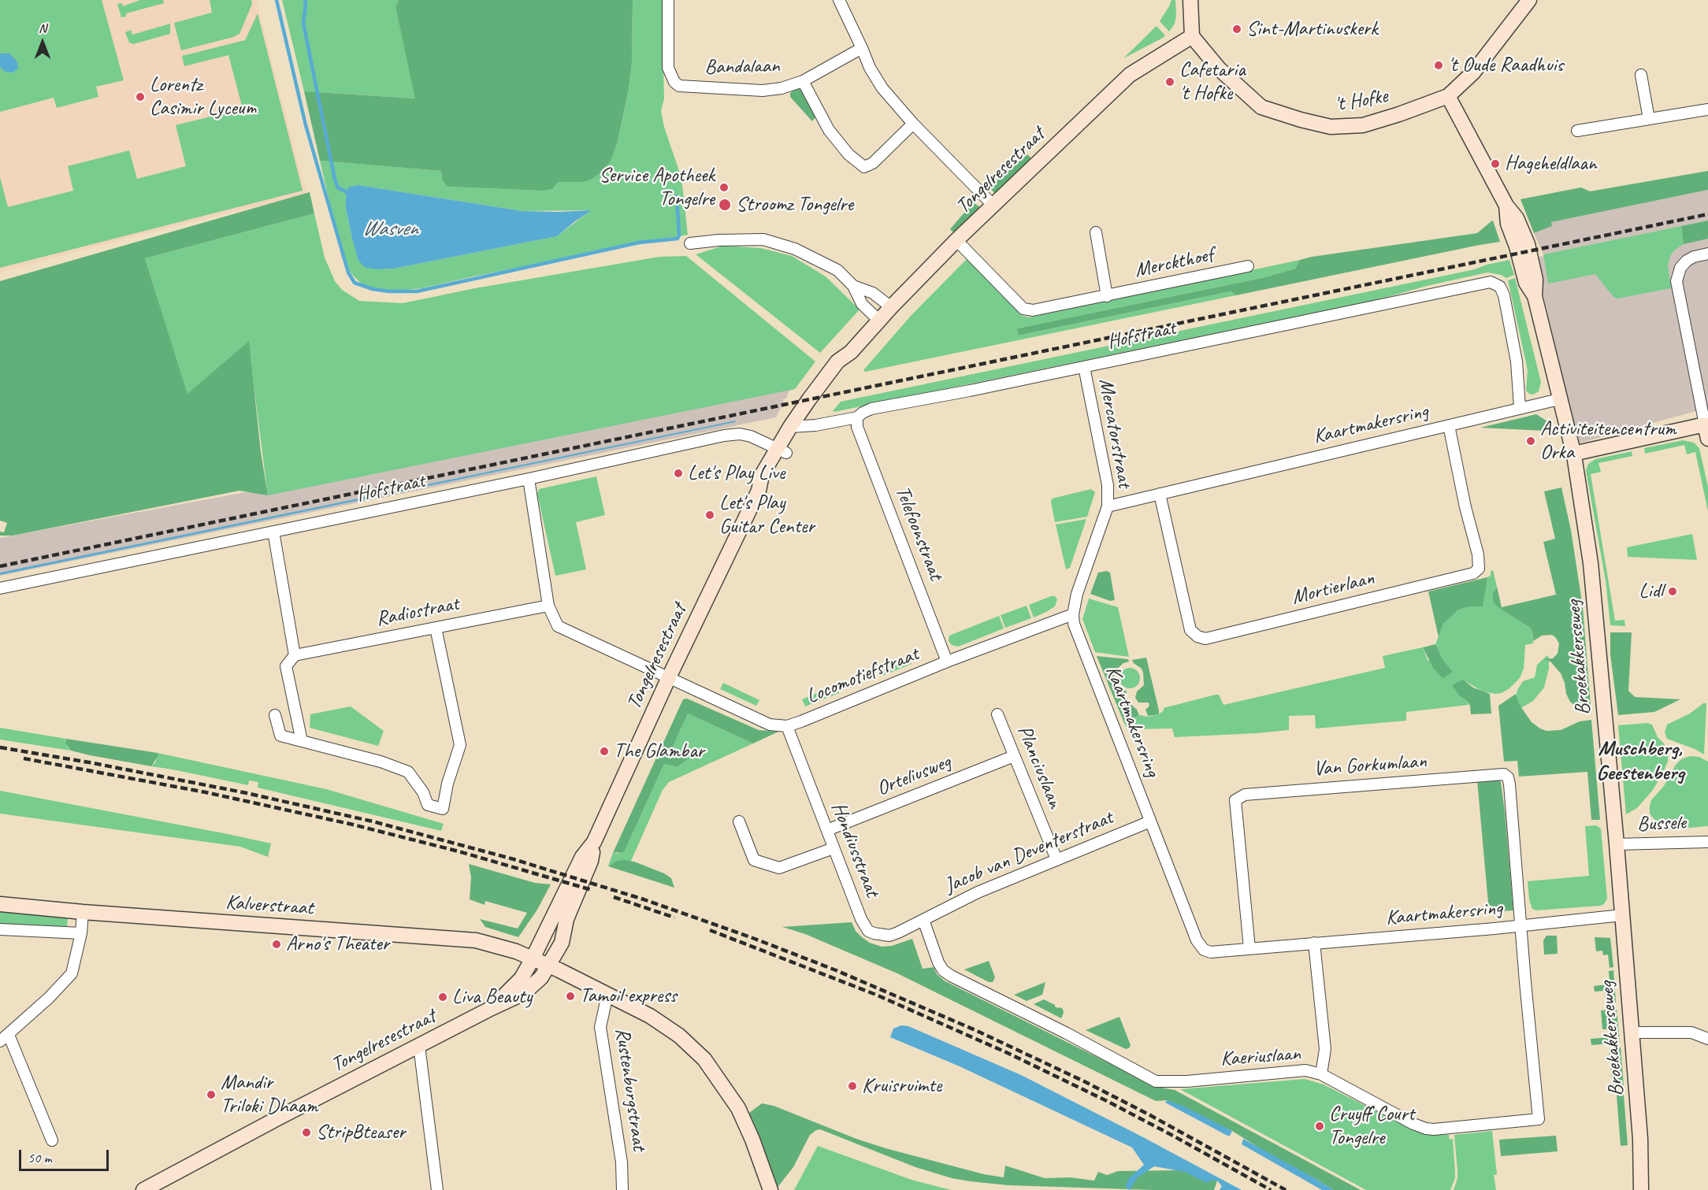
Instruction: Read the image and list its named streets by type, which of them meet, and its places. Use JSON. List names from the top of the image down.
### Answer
{
  "streets": {
    "street": [
      "Bandalaan",
      "'t Hofke",
      "Tongelresestraat",
      "Merckthoef",
      "Hofstraat",
      "Kaartmakersring",
      "Mercatorstraat",
      "Telefoonstraat",
      "Mortierlaan",
      "Radiostraat",
      "Broekakkerseweg",
      "Locomotiefstraat",
      "Van Gorkumlaan",
      "Planciuslaan",
      "Orteliusweg",
      "Bussele",
      "Hondiusstraat",
      "Jacob van Deventerstraat",
      "Kalverstraat",
      "Kaeriuslaan",
      "Rustenburgstraat"
    ]
  },
  "crossings": [
    ["'t Hofke", "Tongelresestraat"],
    ["'t Hofke", "Broekakkerseweg"],
    ["Tongelresestraat", "Merckthoef"],
    ["Tongelresestraat", "Hofstraat"],
    ["Tongelresestraat", "Kalverstraat"],
    ["Hofstraat", "Kaartmakersring"],
    ["Hofstraat", "Mercatorstraat"],
    ["Hofstraat", "Telefoonstraat"],
    ["Kaartmakersring", "Mercatorstraat"],
    ["Kaartmakersring", "Mortierlaan"],
    ["Kaartmakersring", "Broekakkerseweg"],
    ["Kaartmakersring", "Locomotiefstraat"],
    ["Kaartmakersring", "Van Gorkumlaan"],
    ["Kaartmakersring", "Jacob van Deventerstraat"],
    ["Kaartmakersring", "Kaeriuslaan"],
    ["Telefoonstraat", "Locomotiefstraat"],
    ["Broekakkerseweg", "Bussele"],
    ["Locomotiefstraat", "Hondiusstraat"],
    ["Van Gorkumlaan", "Kaeriuslaan"],
    ["Planciuslaan", "Orteliusweg"],
    ["Planciuslaan", "Jacob van Deventerstraat"],
    ["Orteliusweg", "Hondiusstraat"],
    ["Hondiusstraat", "Jacob van Deventerstraat"],
    ["Hondiusstraat", "Kaeriuslaan"],
    ["Jacob van Deventerstraat", "Kaeriuslaan"],
    ["Kalverstraat", "Rustenburgstraat"]
  ],
  "districts": ["Muschberg, Geestenberg"],
  "water": ["Wasven"],
  "places": [
    "Sint-Martinuskerk",
    "'t Oude Raadhuis",
    "Cafetaria 't Hofke",
    "Lorentz Casimir Lyceum",
    "Hageheldlaan",
    "Service Apotheek Tongelre",
    "Stroomz Tongelre",
    "Activiteitencentrum Orka",
    "Let's Play Live",
    "Let's Play Guitar Center",
    "Lidl",
    "The Glambar",
    "Arno's Theater",
    "Tamoil express",
    "Liva Beauty",
    "Kruisruimte",
    "Mandir Triloki Dhaam",
    "Cruyff Court Tongelre",
    "StripBteaser"
  ],
  "scale_bar": "50 m",
  "north": "top"
}
